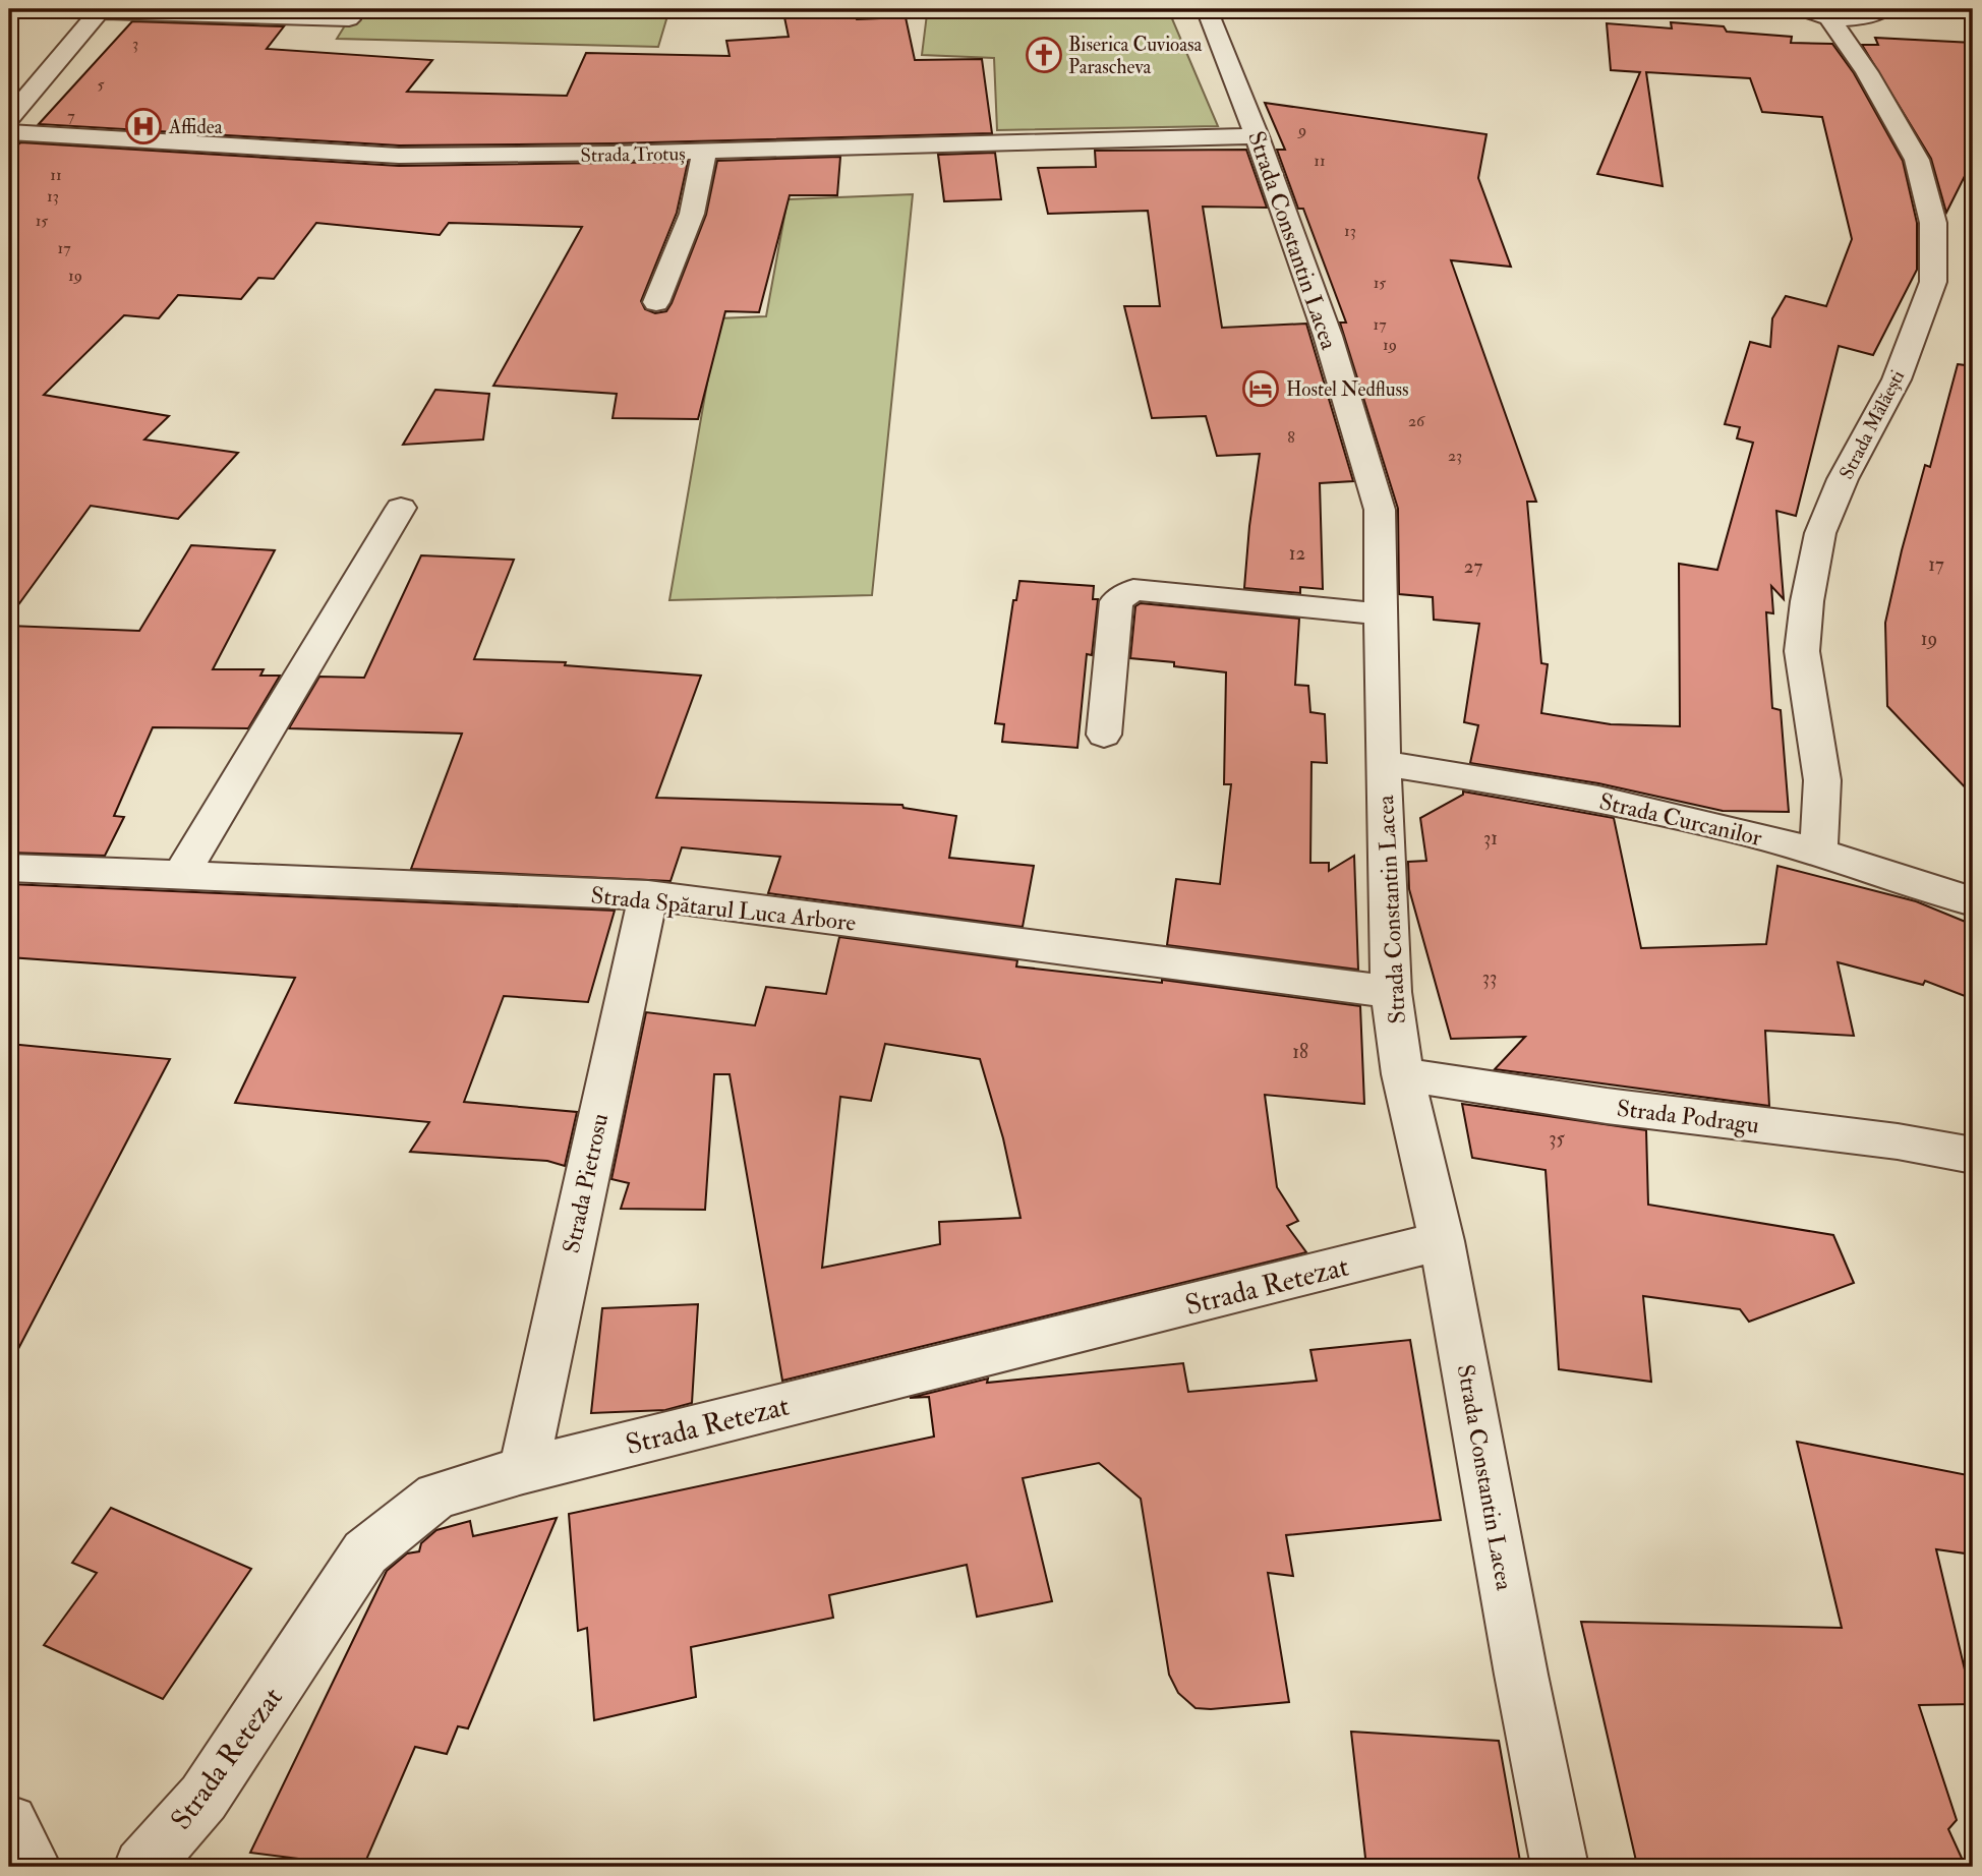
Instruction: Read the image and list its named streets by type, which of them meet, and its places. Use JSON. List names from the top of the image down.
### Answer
{
  "streets": {
    "street": [
      "Strada Trotuș",
      "Strada Constantin Lacea",
      "Strada Mălăești",
      "Strada Curcanilor",
      "Strada Spătarul Luca Arbore",
      "Strada Podragu",
      "Strada Pietrosu",
      "Strada Retezat"
    ]
  },
  "crossings": [
    ["Strada Trotuș", "Strada Constantin Lacea"],
    ["Strada Constantin Lacea", "Strada Curcanilor"],
    ["Strada Constantin Lacea", "Strada Spătarul Luca Arbore"],
    ["Strada Constantin Lacea", "Strada Podragu"],
    ["Strada Constantin Lacea", "Strada Retezat"],
    ["Strada Mălăești", "Strada Curcanilor"],
    ["Strada Spătarul Luca Arbore", "Strada Pietrosu"],
    ["Strada Pietrosu", "Strada Retezat"]
  ],
  "places": {
    "church": ["Biserica Cuvioasa Parascheva"],
    "hospital": ["Affidea"],
    "hotel": ["Hostel Nedfluss"]
  },
  "house_numbers": [
    "3",
    "5",
    "7",
    "9",
    "11",
    "11",
    "13",
    "15",
    "13",
    "17",
    "19",
    "15",
    "17",
    "19",
    "26",
    "8",
    "23",
    "12",
    "17",
    "27",
    "19",
    "31",
    "33",
    "18",
    "35"
  ]
}
